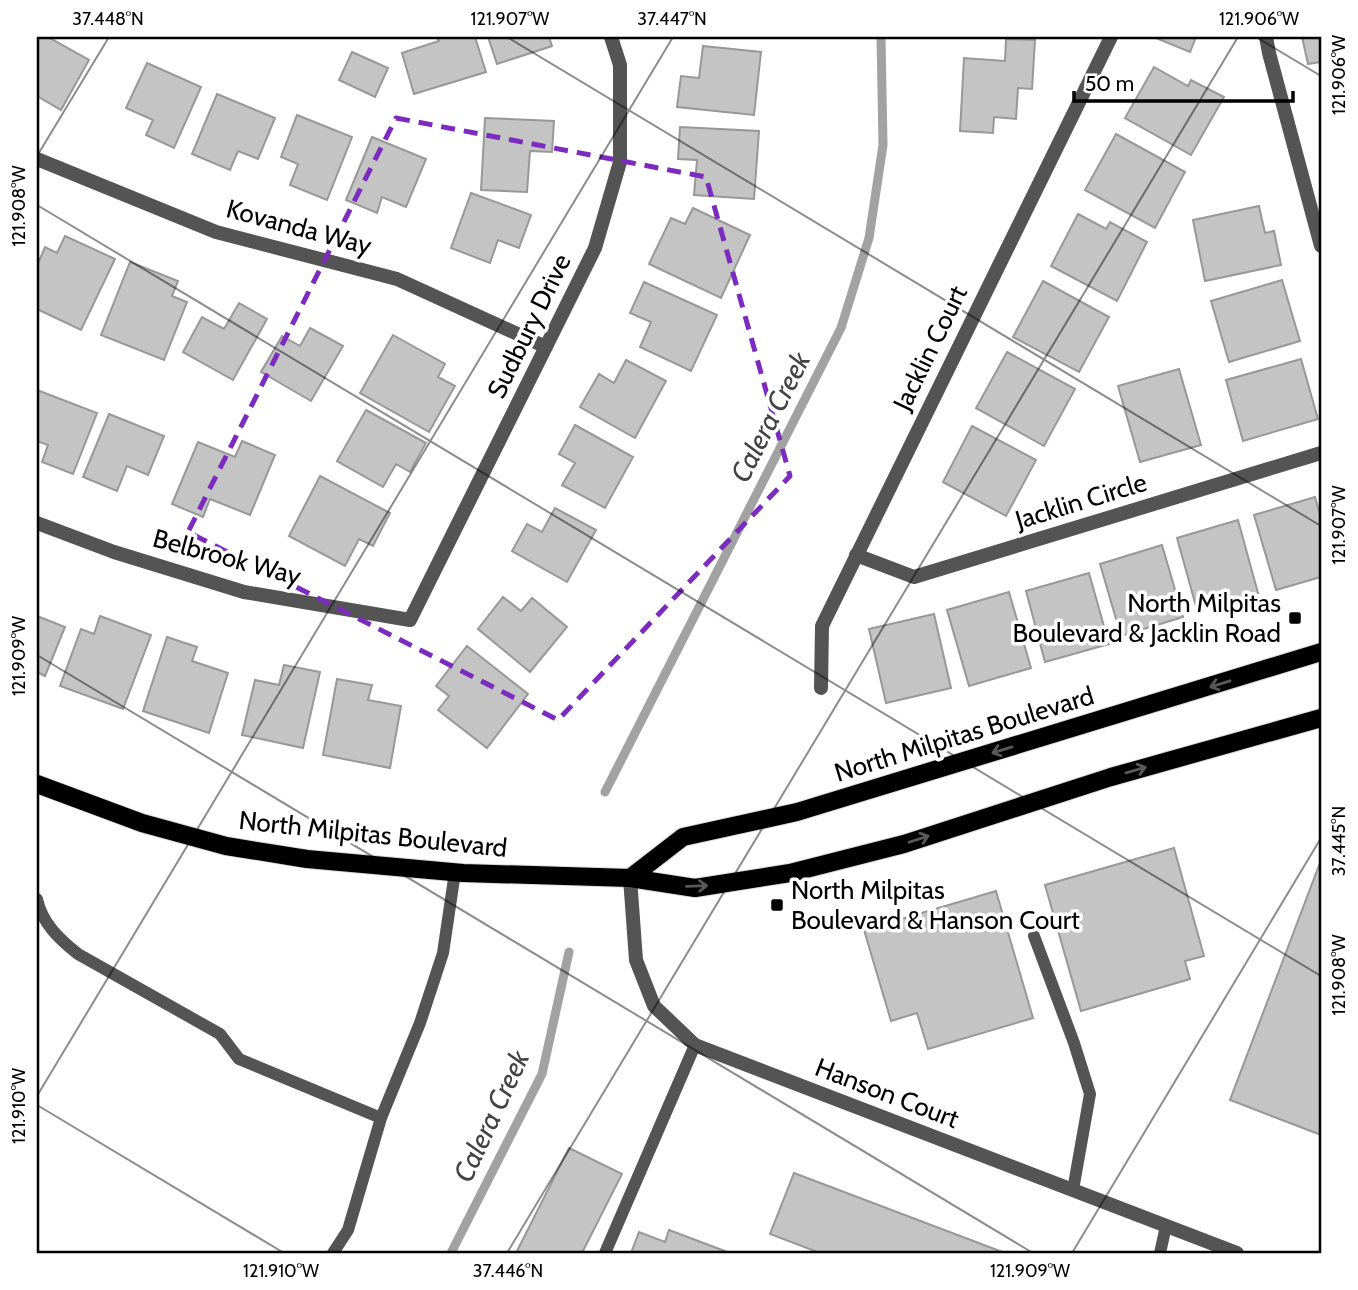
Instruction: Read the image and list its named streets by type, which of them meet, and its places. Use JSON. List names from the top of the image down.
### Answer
{
  "streets": {
    "main road": ["North Milpitas Boulevard"],
    "street": [
      "Kovanda Way",
      "Sudbury Drive",
      "Jacklin Court",
      "Jacklin Circle",
      "Belbrook Way",
      "Hanson Court"
    ]
  },
  "crossings": [
    ["Kovanda Way", "Sudbury Drive"],
    ["Sudbury Drive", "Belbrook Way"],
    ["Jacklin Court", "Jacklin Circle"],
    ["North Milpitas Boulevard", "Hanson Court"]
  ],
  "water": ["Calera Creek"],
  "places": {
    "transit": ["North Milpitas Boulevard & Jacklin Road", "North Milpitas Boulevard & Hanson Court"]
  },
  "scale_bar": "50 m",
  "coordinates": [
    "37.448°N",
    "121.907°W",
    "37.447°N",
    "121.906°W",
    "121.908°W",
    "121.909°W",
    "37.445°N",
    "121.910°W",
    "37.446°N"
  ]
}
